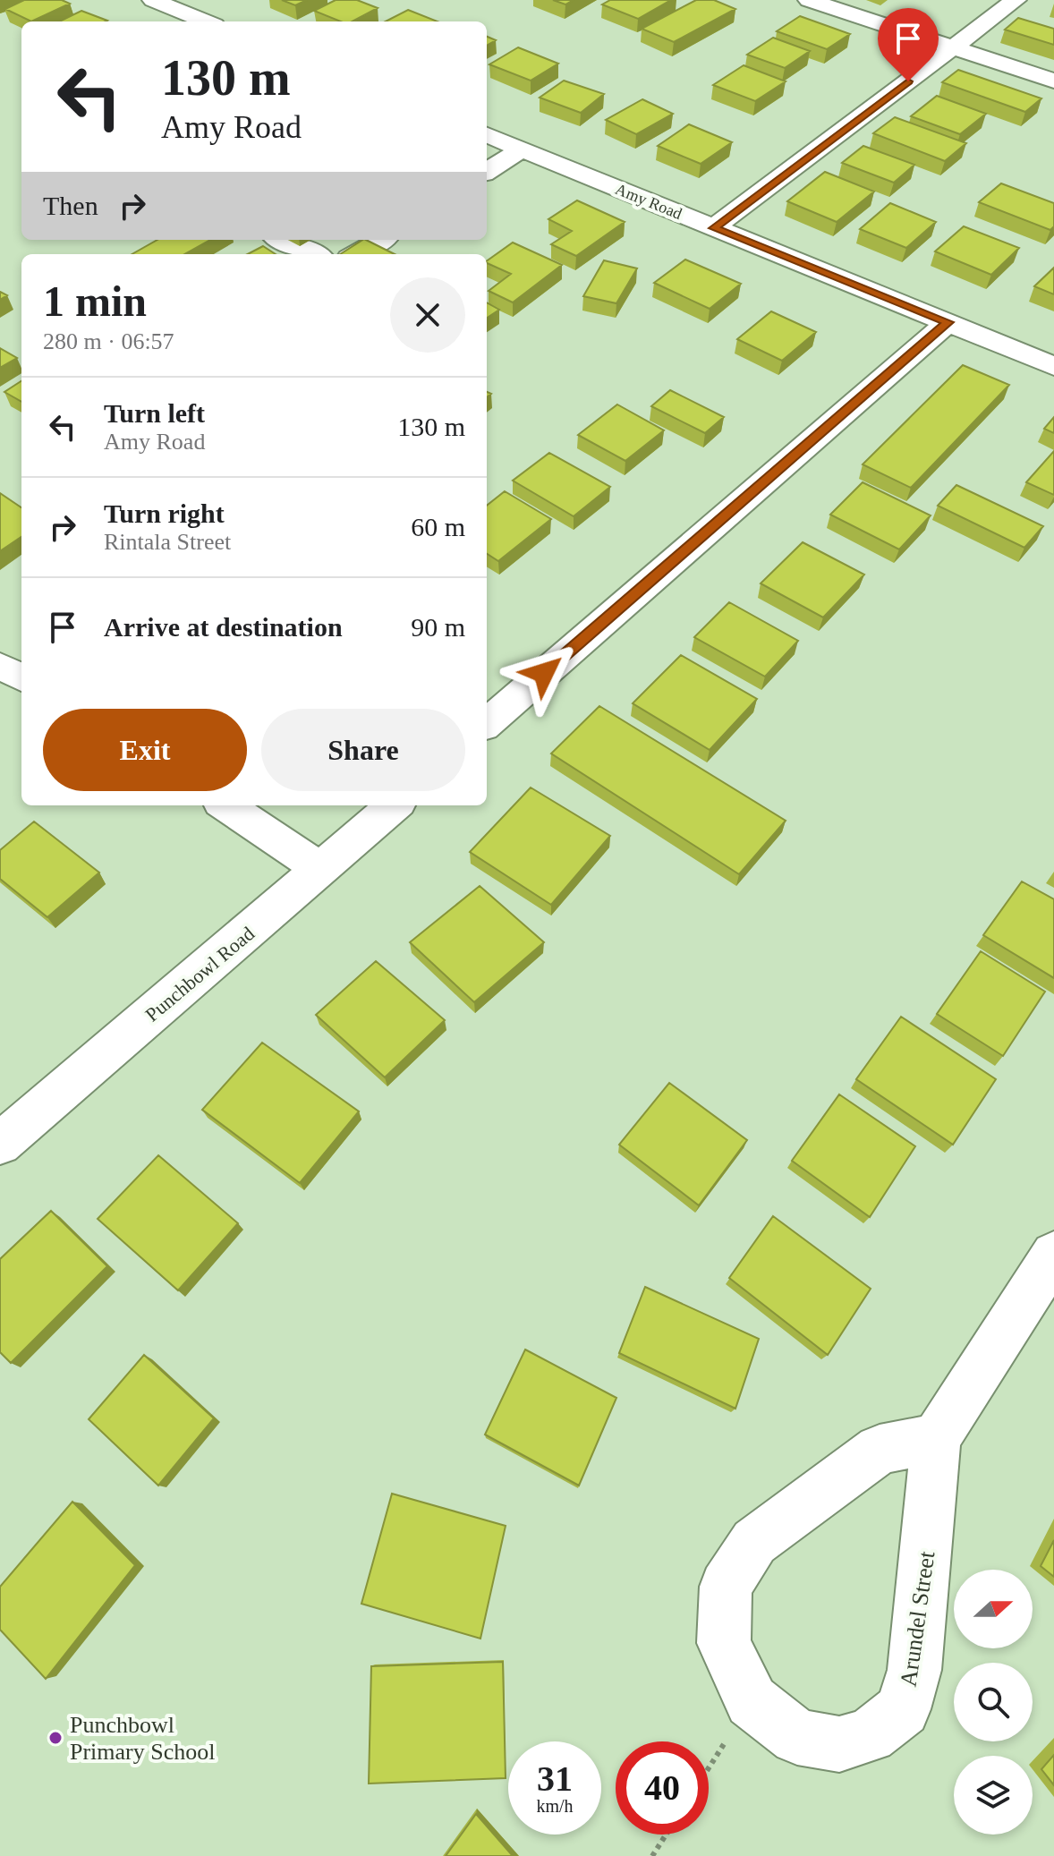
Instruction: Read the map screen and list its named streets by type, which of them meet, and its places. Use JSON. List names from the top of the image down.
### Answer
{
  "streets": {
    "street": ["Amy Road", "Punchbowl Road", "Arundel Street"]
  },
  "places": ["Punchbowl Primary School"],
  "north": "right",
  "page": {
    "turn": ["130 m", "Amy Road"],
    "then": "Then",
    "heading": ["1 min", "280 m · 06:57"],
    "list": [
      {
        "name": "Turn left",
        "note": "Amy Road",
        "value": "130 m"
      },
      {
        "name": "Turn right",
        "note": "Rintala Street",
        "value": "60 m"
      },
      {
        "name": "Arrive at destination",
        "value": "90 m"
      }
    ],
    "buttons": ["Exit", "Share"],
    "speed": "31 km/h",
    "limit": "40"
  }
}
